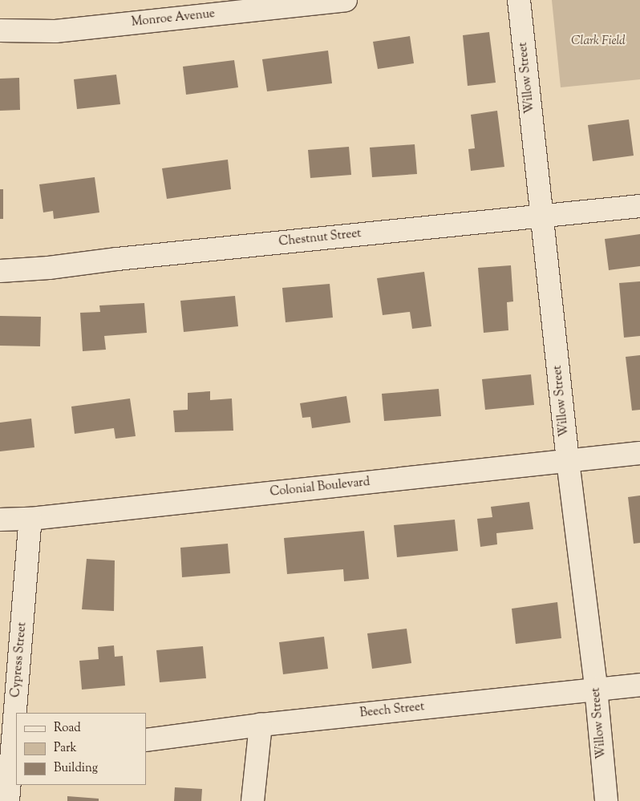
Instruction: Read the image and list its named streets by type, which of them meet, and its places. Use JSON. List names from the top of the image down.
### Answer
{
  "streets": {
    "street": [
      "Monroe Avenue",
      "Willow Street",
      "Chestnut Street",
      "Colonial Boulevard",
      "Cypress Street",
      "Beech Street"
    ]
  },
  "crossings": [
    ["Willow Street", "Chestnut Street"],
    ["Willow Street", "Colonial Boulevard"],
    ["Willow Street", "Beech Street"],
    ["Colonial Boulevard", "Cypress Street"]
  ],
  "parks": ["Clark Field"],
  "legend": ["Road", "Park", "Building"]
}
